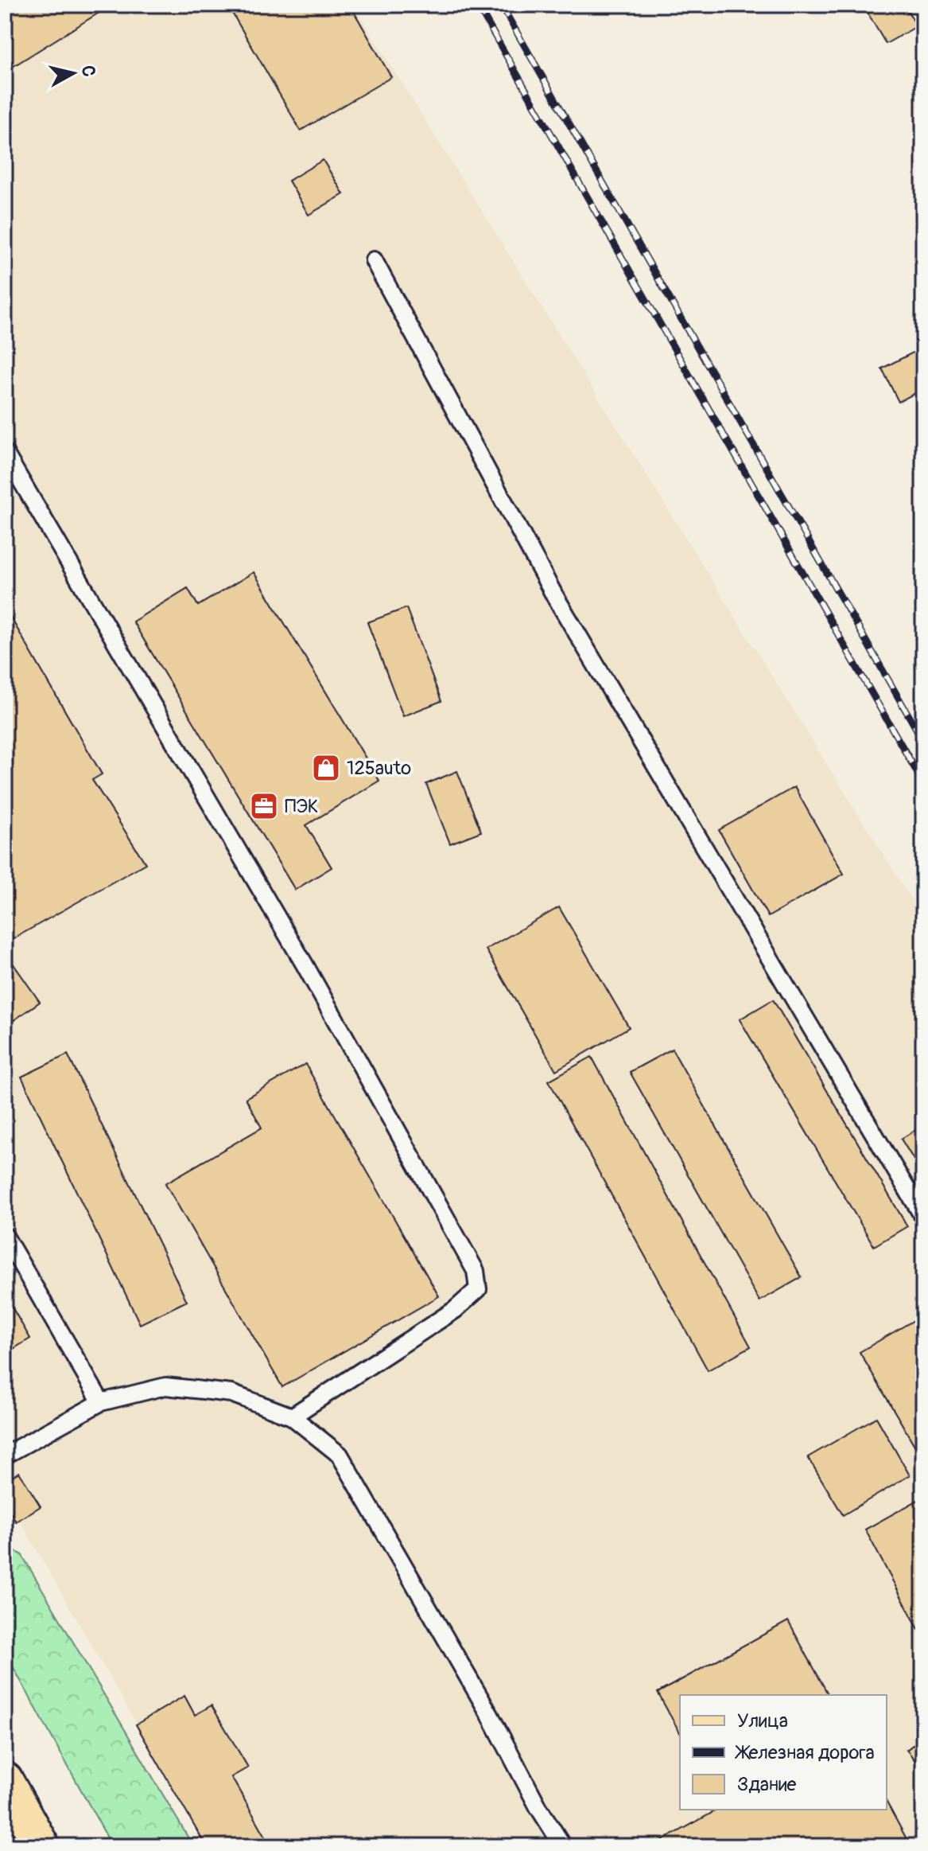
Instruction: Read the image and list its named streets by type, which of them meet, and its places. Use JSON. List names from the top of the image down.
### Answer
{
  "places": {
    "shop": ["125auto"],
    "office": ["ПЭК"]
  },
  "legend": ["Улица", "Железная дорога", "Здание"],
  "north": "right"
}
